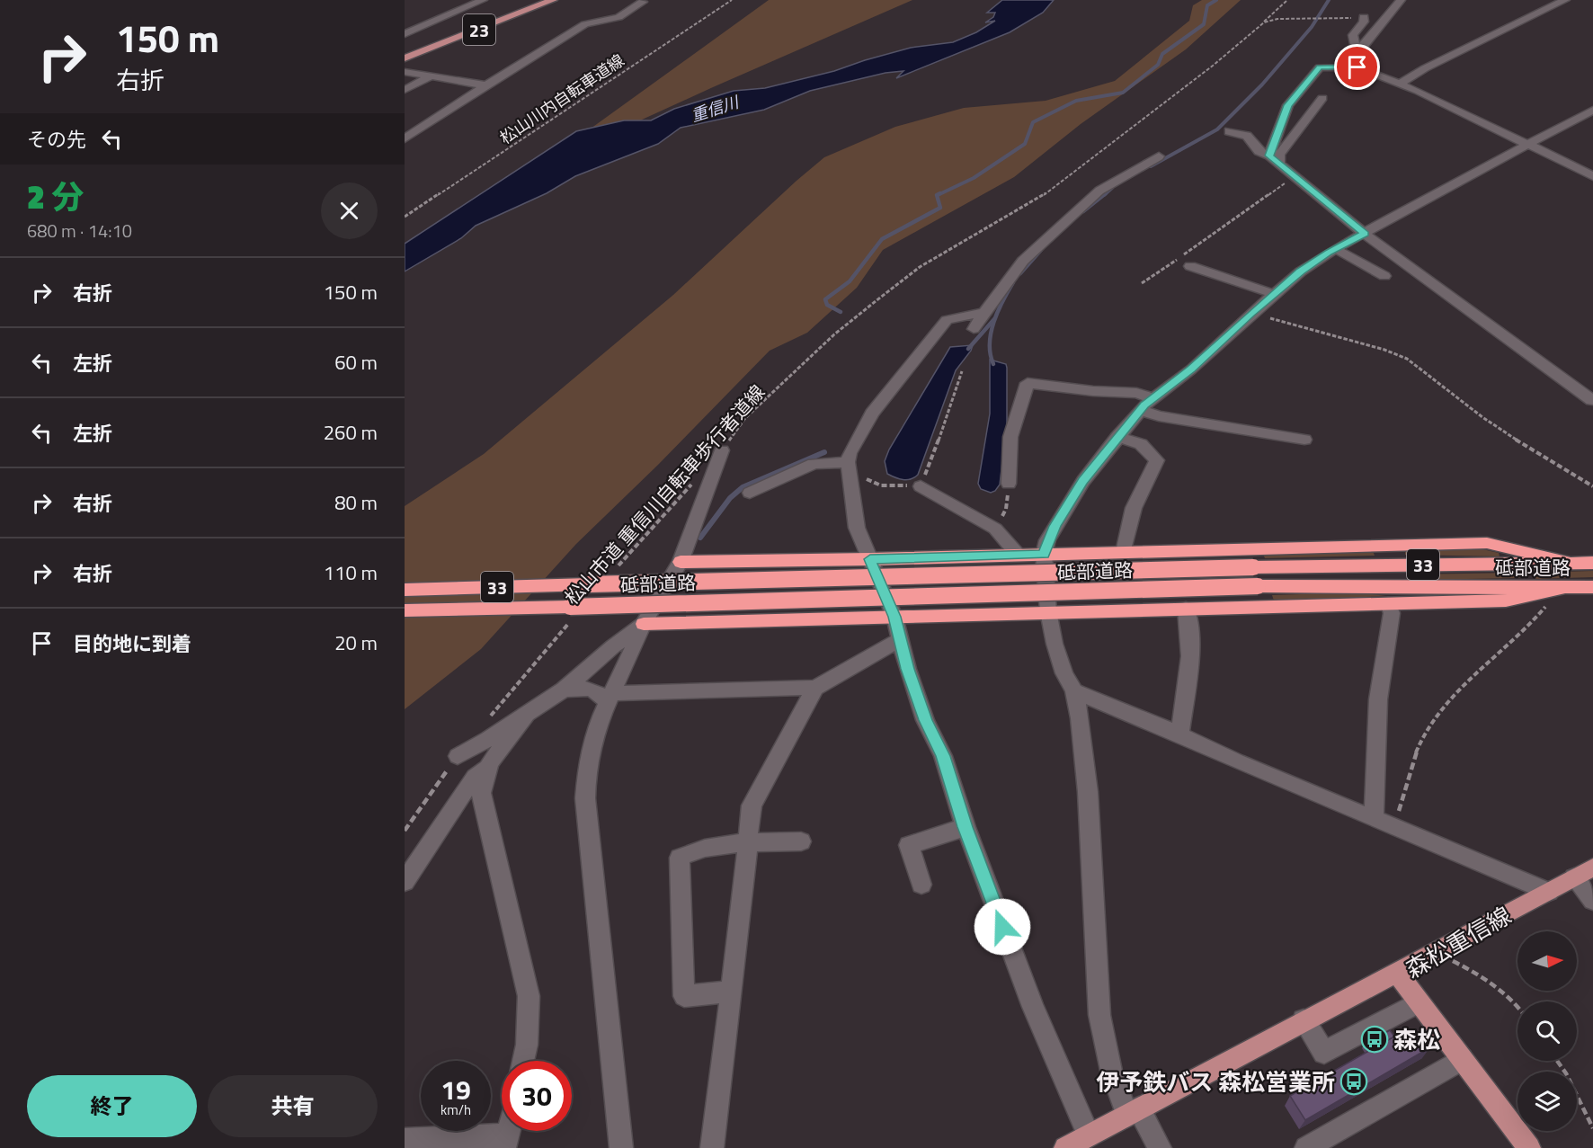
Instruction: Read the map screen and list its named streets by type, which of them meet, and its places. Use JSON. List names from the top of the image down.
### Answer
{
  "streets": {
    "highway": ["33", "砥部道路"],
    "main road": ["23", "森松重信線"],
    "path": ["松山川内自転車道線", "松山市道 重信川自転車歩行者道線"]
  },
  "water": ["重信川"],
  "places": {
    "bus stop": ["森松", "伊予鉄バス 森松営業所"]
  },
  "north": "right",
  "page": {
    "turn": ["150 m", "右折"],
    "then": "その先",
    "heading": ["2 分", "680 m · 14:10"],
    "list": [
      {
        "name": "右折",
        "value": "150 m"
      },
      {
        "name": "左折",
        "value": "60 m"
      },
      {
        "name": "左折",
        "value": "260 m"
      },
      {
        "name": "右折",
        "value": "80 m"
      },
      {
        "name": "右折",
        "value": "110 m"
      },
      {
        "name": "目的地に到着",
        "value": "20 m"
      }
    ],
    "speed": "19 km/h",
    "limit": "30",
    "buttons": ["終了", "共有"]
  }
}
